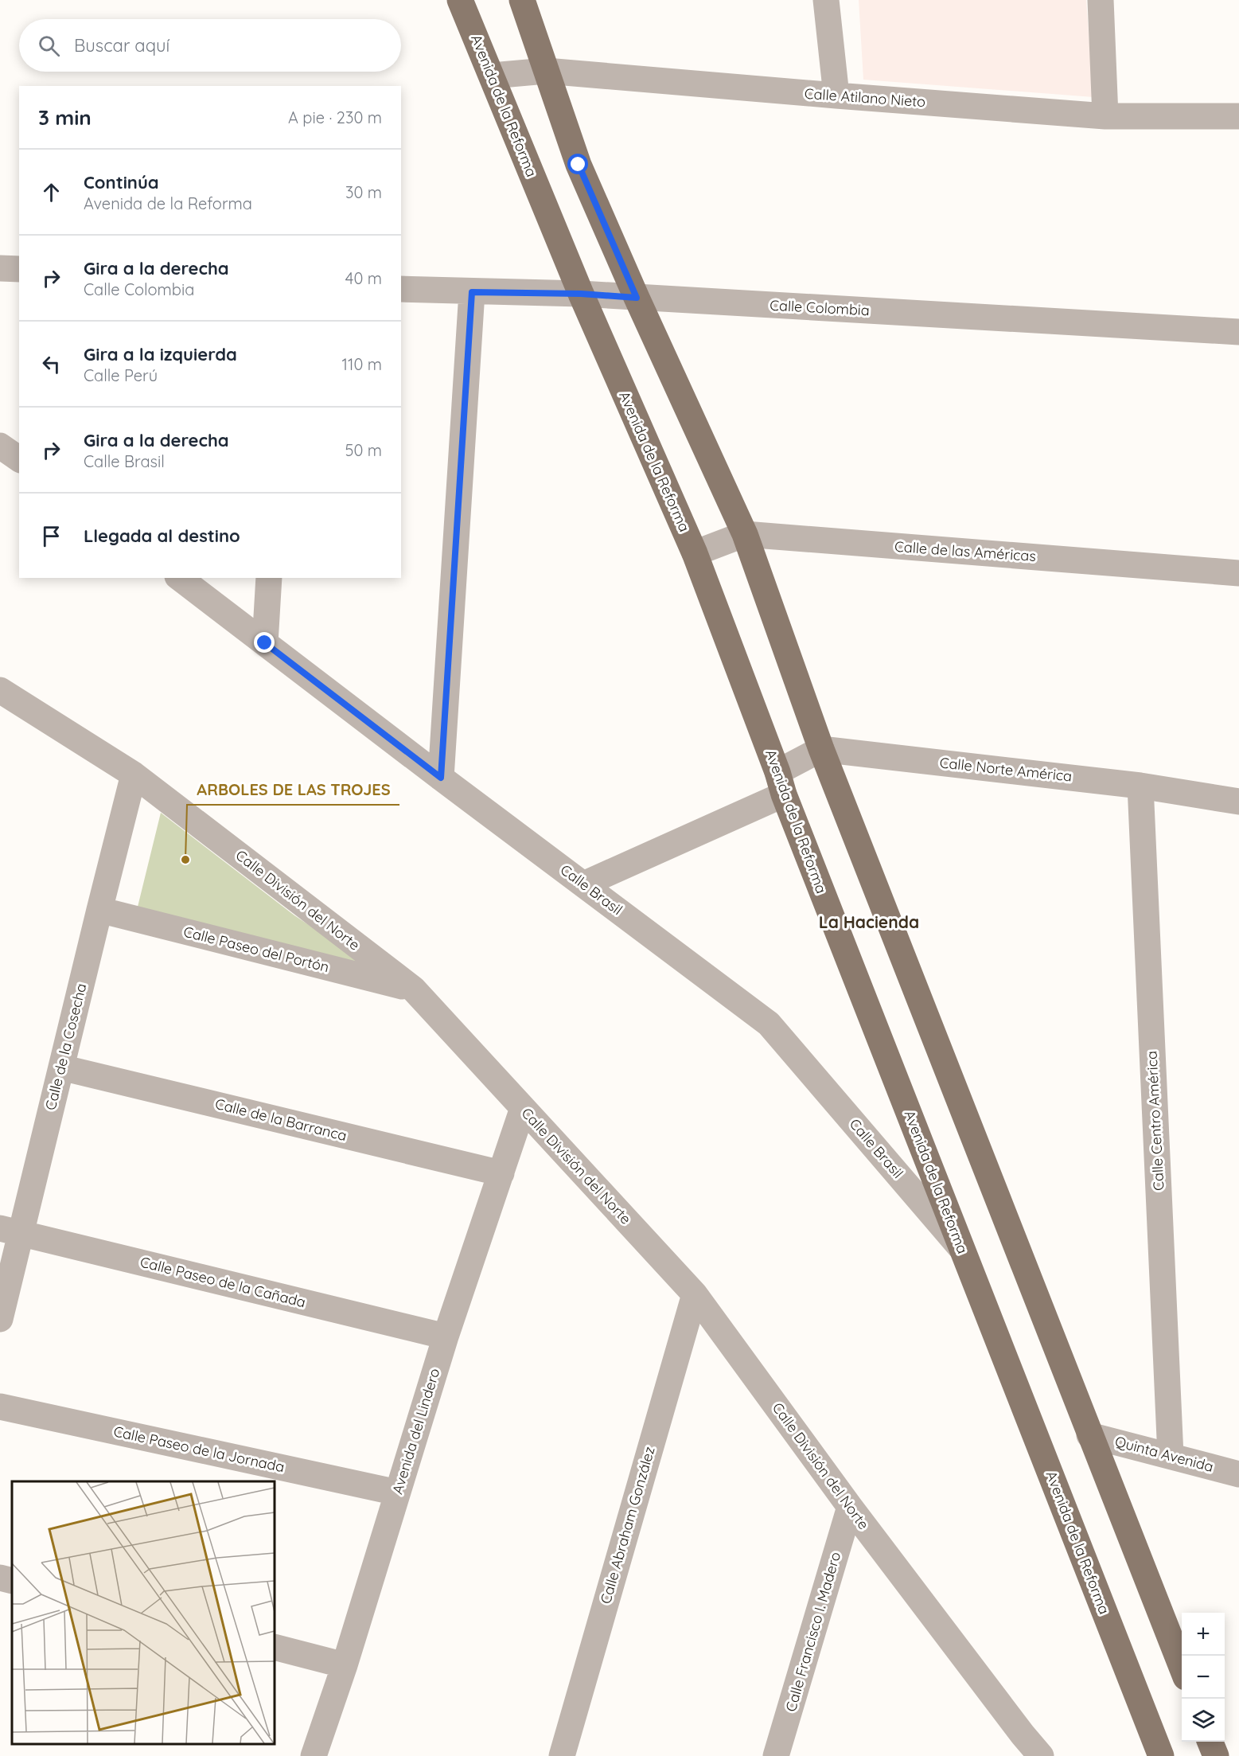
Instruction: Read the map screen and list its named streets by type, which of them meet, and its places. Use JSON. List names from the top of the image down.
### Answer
{
  "streets": {
    "main road": ["Avenida de la Reforma"],
    "street": [
      "Calle Atilano Nieto",
      "Calle Colombia",
      "Calle de las Américas",
      "Calle Norte América",
      "Calle Brasil",
      "Calle División del Norte",
      "Calle Paseo del Portón",
      "Calle de la Cosecha",
      "Calle de la Barranca",
      "Calle Centro América",
      "Calle Paseo de la Cañada",
      "Avenida del Lindero",
      "Calle Paseo de la Jornada",
      "Quinta Avenida",
      "Calle Abraham González",
      "Calle Francisco I. Madero"
    ]
  },
  "crossings": [
    ["Calle Atilano Nieto", "Avenida de la Reforma"],
    ["Avenida de la Reforma", "Calle Colombia"],
    ["Avenida de la Reforma", "Calle de las Américas"],
    ["Avenida de la Reforma", "Calle Brasil"],
    ["Calle Norte América", "Calle Centro América"],
    ["Calle División del Norte", "Calle Paseo del Portón"],
    ["Calle División del Norte", "Calle de la Cosecha"],
    ["Calle División del Norte", "Avenida del Lindero"],
    ["Calle División del Norte", "Calle Abraham González"],
    ["Calle División del Norte", "Calle Francisco I. Madero"],
    ["Calle Paseo del Portón", "Calle de la Cosecha"],
    ["Calle de la Cosecha", "Calle de la Barranca"],
    ["Calle de la Cosecha", "Calle Paseo de la Cañada"],
    ["Calle de la Barranca", "Avenida del Lindero"],
    ["Calle Centro América", "Quinta Avenida"],
    ["Calle Paseo de la Cañada", "Avenida del Lindero"],
    ["Avenida del Lindero", "Calle Paseo de la Jornada"]
  ],
  "districts": ["La Hacienda"],
  "places": ["ARBOLES DE LAS TROJES"],
  "page": {
    "search": "Buscar aquí",
    "heading": ["3 min", "A pie · 230 m"],
    "list": [
      ["Continúa", "Avenida de la Reforma", "30 m"],
      ["Gira a la derecha", "Calle Colombia", "40 m"],
      ["Gira a la izquierda", "Calle Perú", "110 m"],
      ["Gira a la derecha", "Calle Brasil", "50 m"],
      "Llegada al destino"
    ],
    "map_buttons": ["+", "−"]
  }
}
